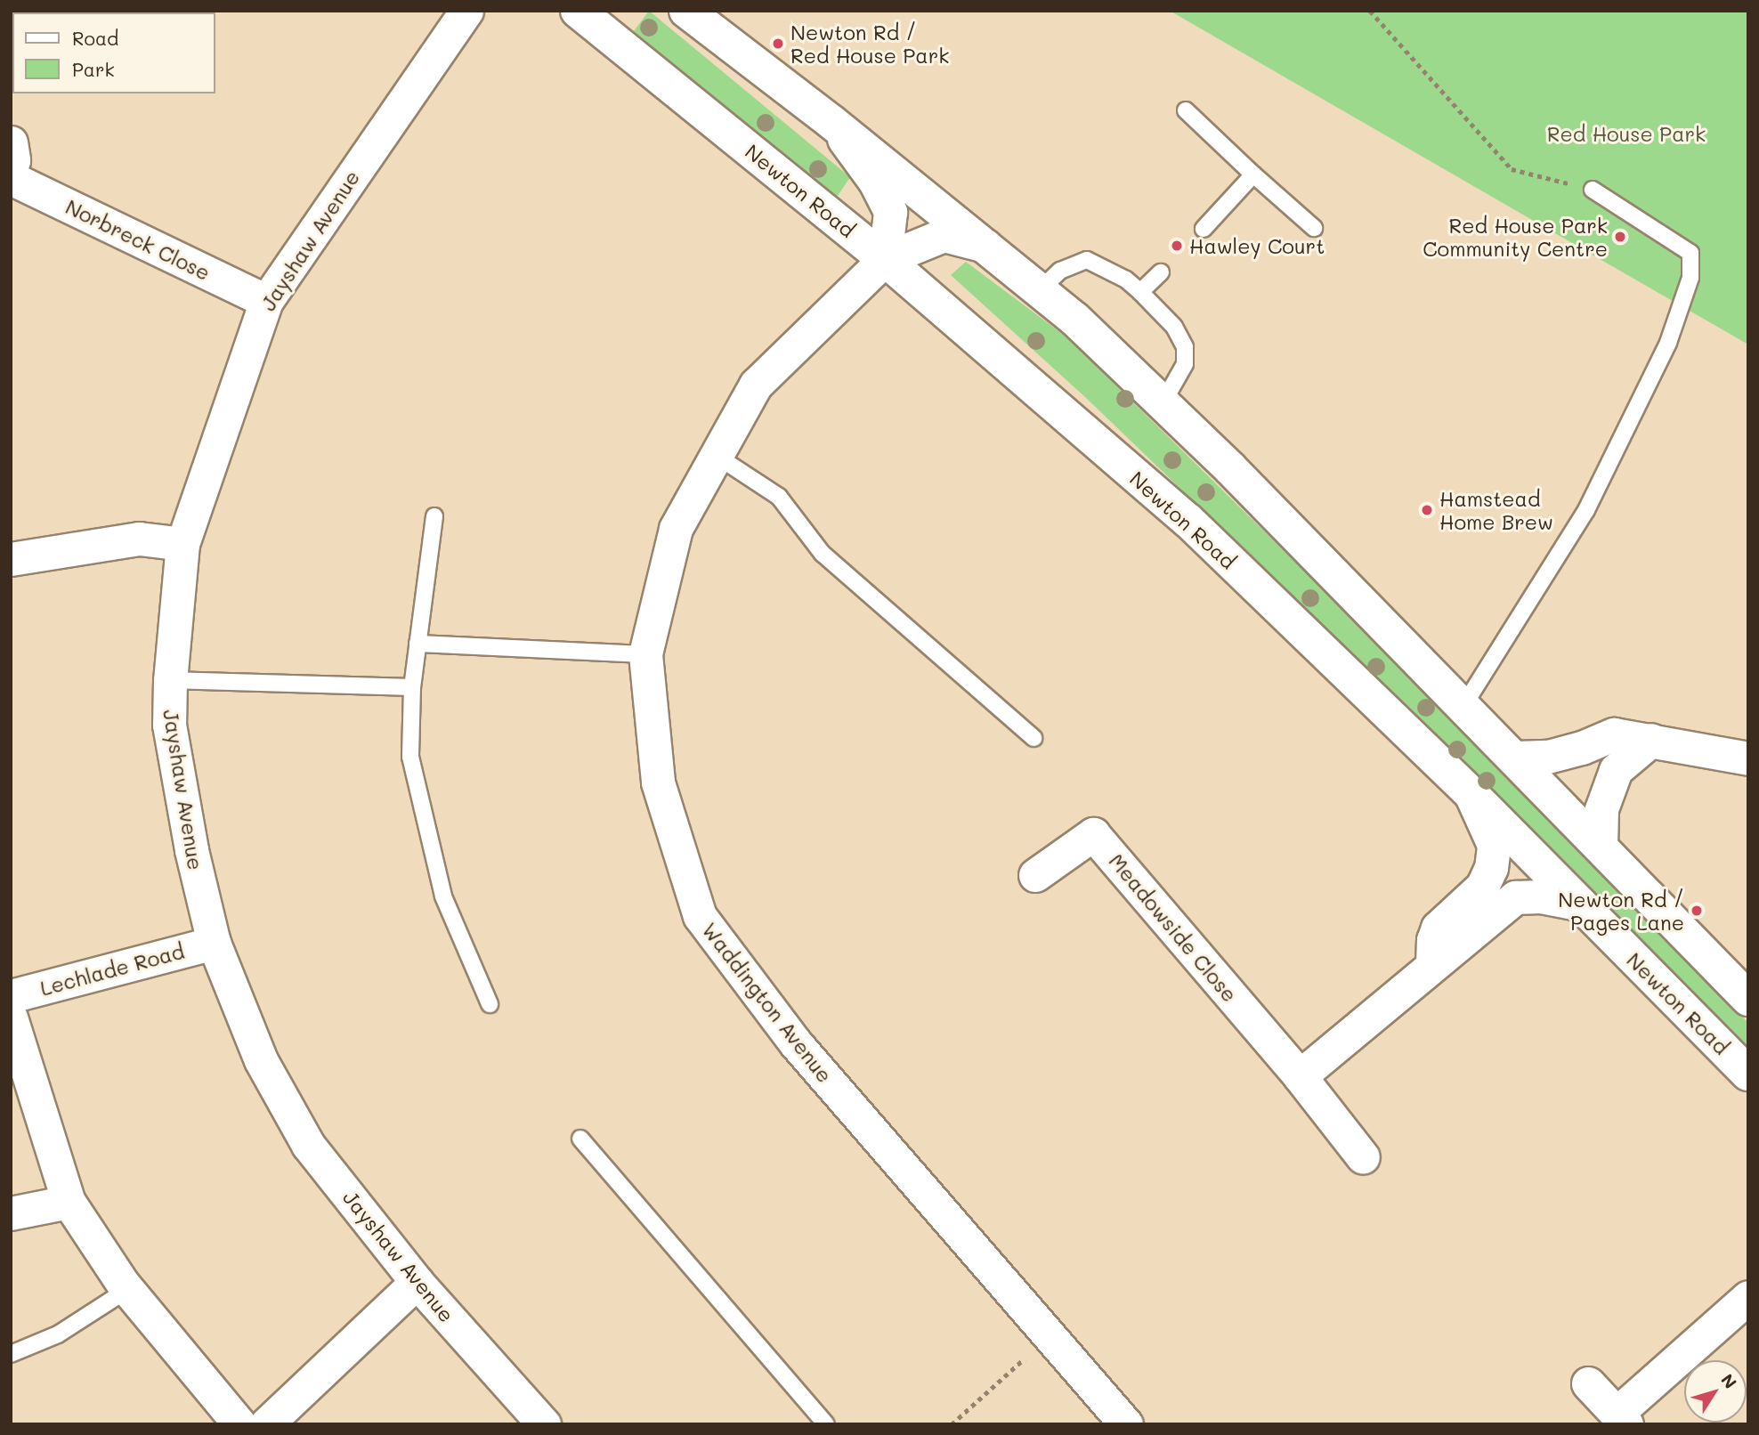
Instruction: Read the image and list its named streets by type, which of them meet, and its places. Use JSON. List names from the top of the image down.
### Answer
{
  "streets": {
    "highway": ["Newton Road"],
    "street": [
      "Norbreck Close",
      "Jayshaw Avenue",
      "Meadowside Close",
      "Lechlade Road",
      "Waddington Avenue"
    ]
  },
  "crossings": [
    ["Newton Road", "Waddington Avenue"],
    ["Norbreck Close", "Jayshaw Avenue"],
    ["Jayshaw Avenue", "Lechlade Road"]
  ],
  "parks": ["Red House Park"],
  "places": [
    "Newton Rd / Red House Park",
    "Red House Park Community Centre",
    "Hawley Court",
    "Hamstead Home Brew",
    "Newton Rd / Pages Lane"
  ],
  "legend": ["Road", "Park"],
  "north": "top right"
}
